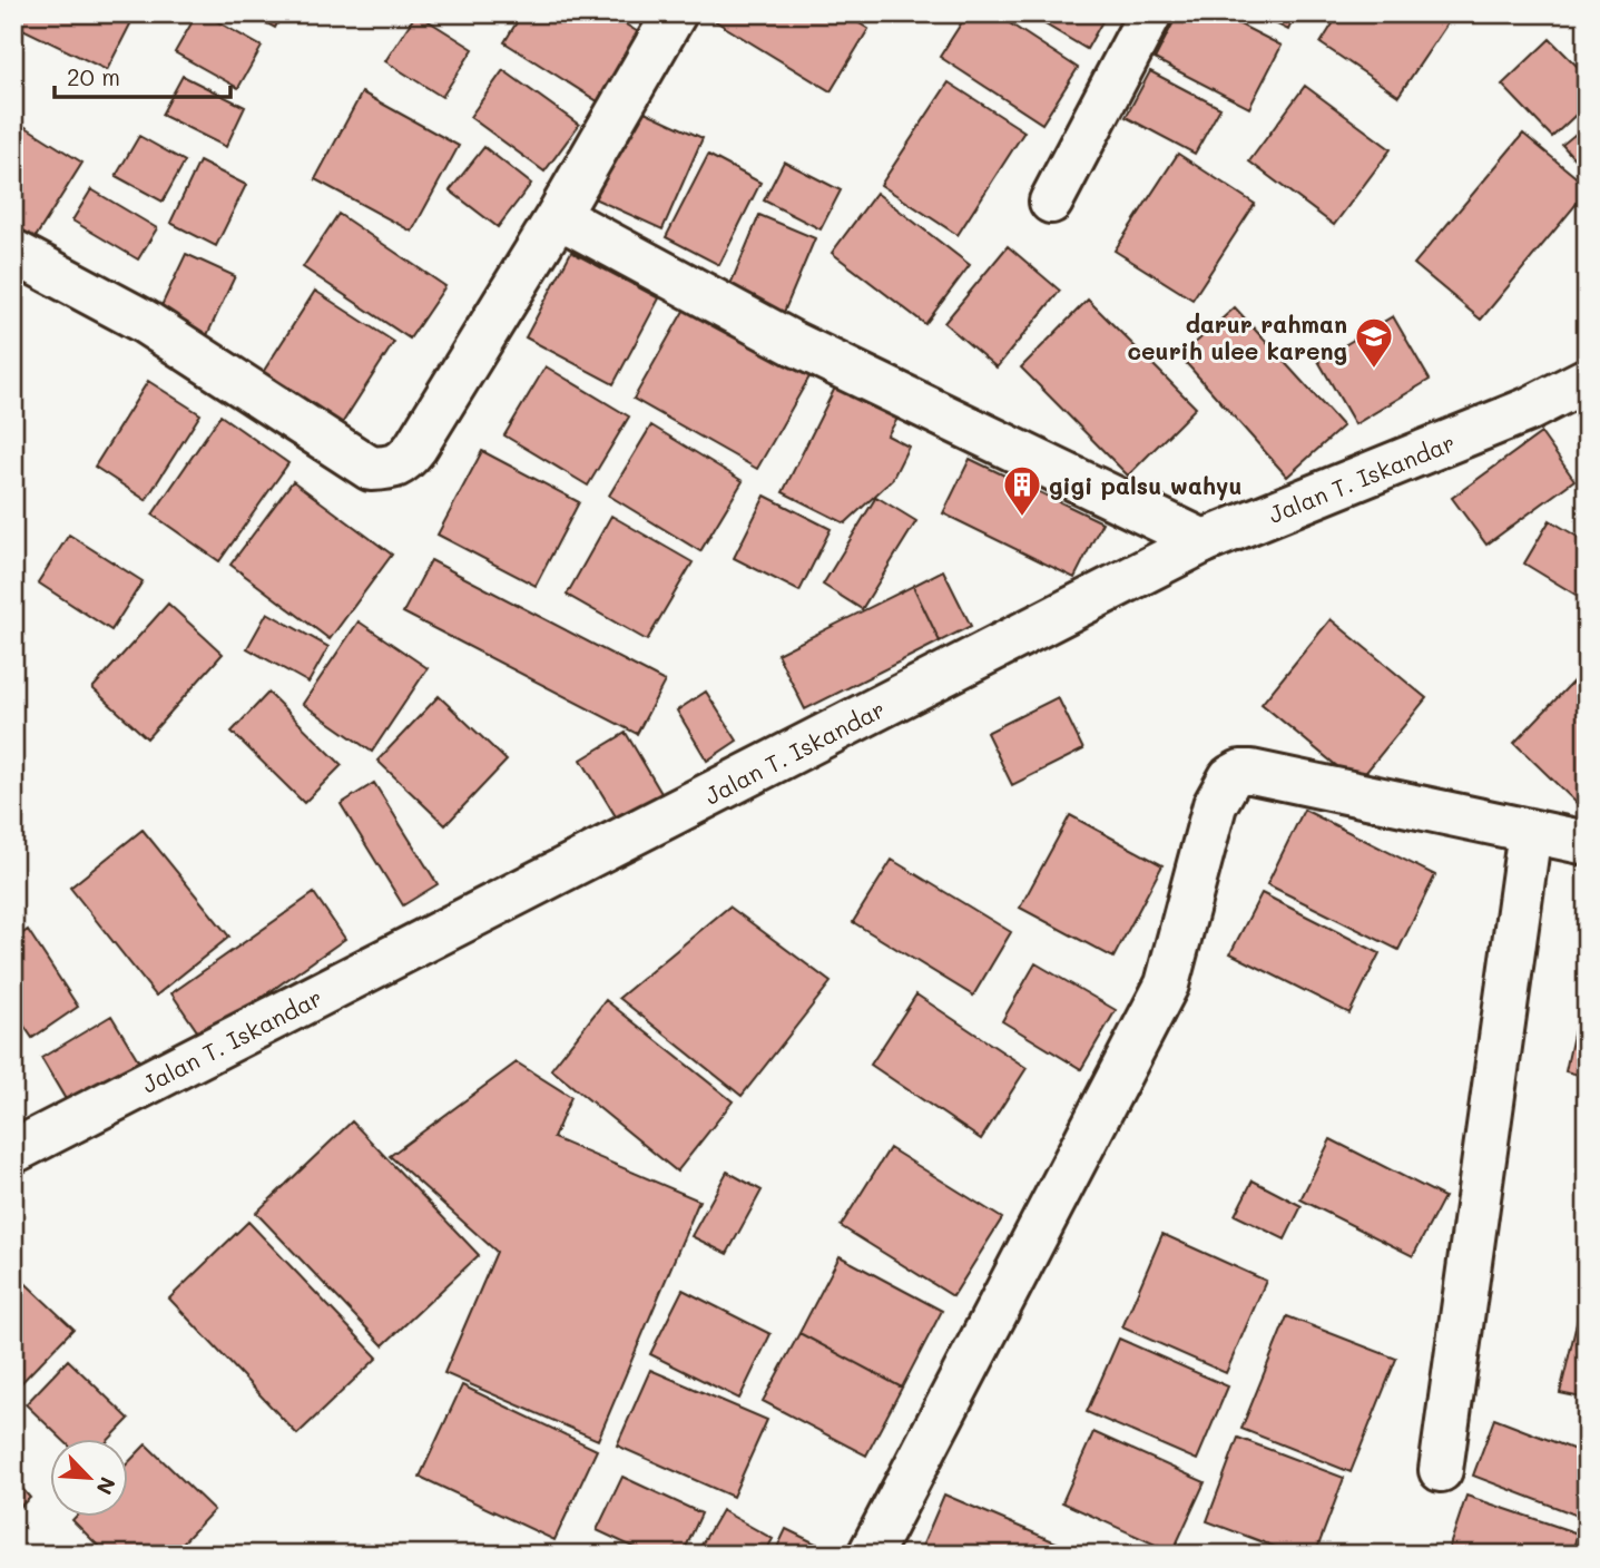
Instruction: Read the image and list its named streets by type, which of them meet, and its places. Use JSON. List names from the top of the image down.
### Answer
{
  "streets": {
    "street": ["Jalan T. Iskandar"]
  },
  "places": {
    "school or university": ["darur rahman ceurih ulee kareng"],
    "building": ["gigi palsu wahyu"]
  },
  "scale_bar": "20 m",
  "north": "bottom right"
}
